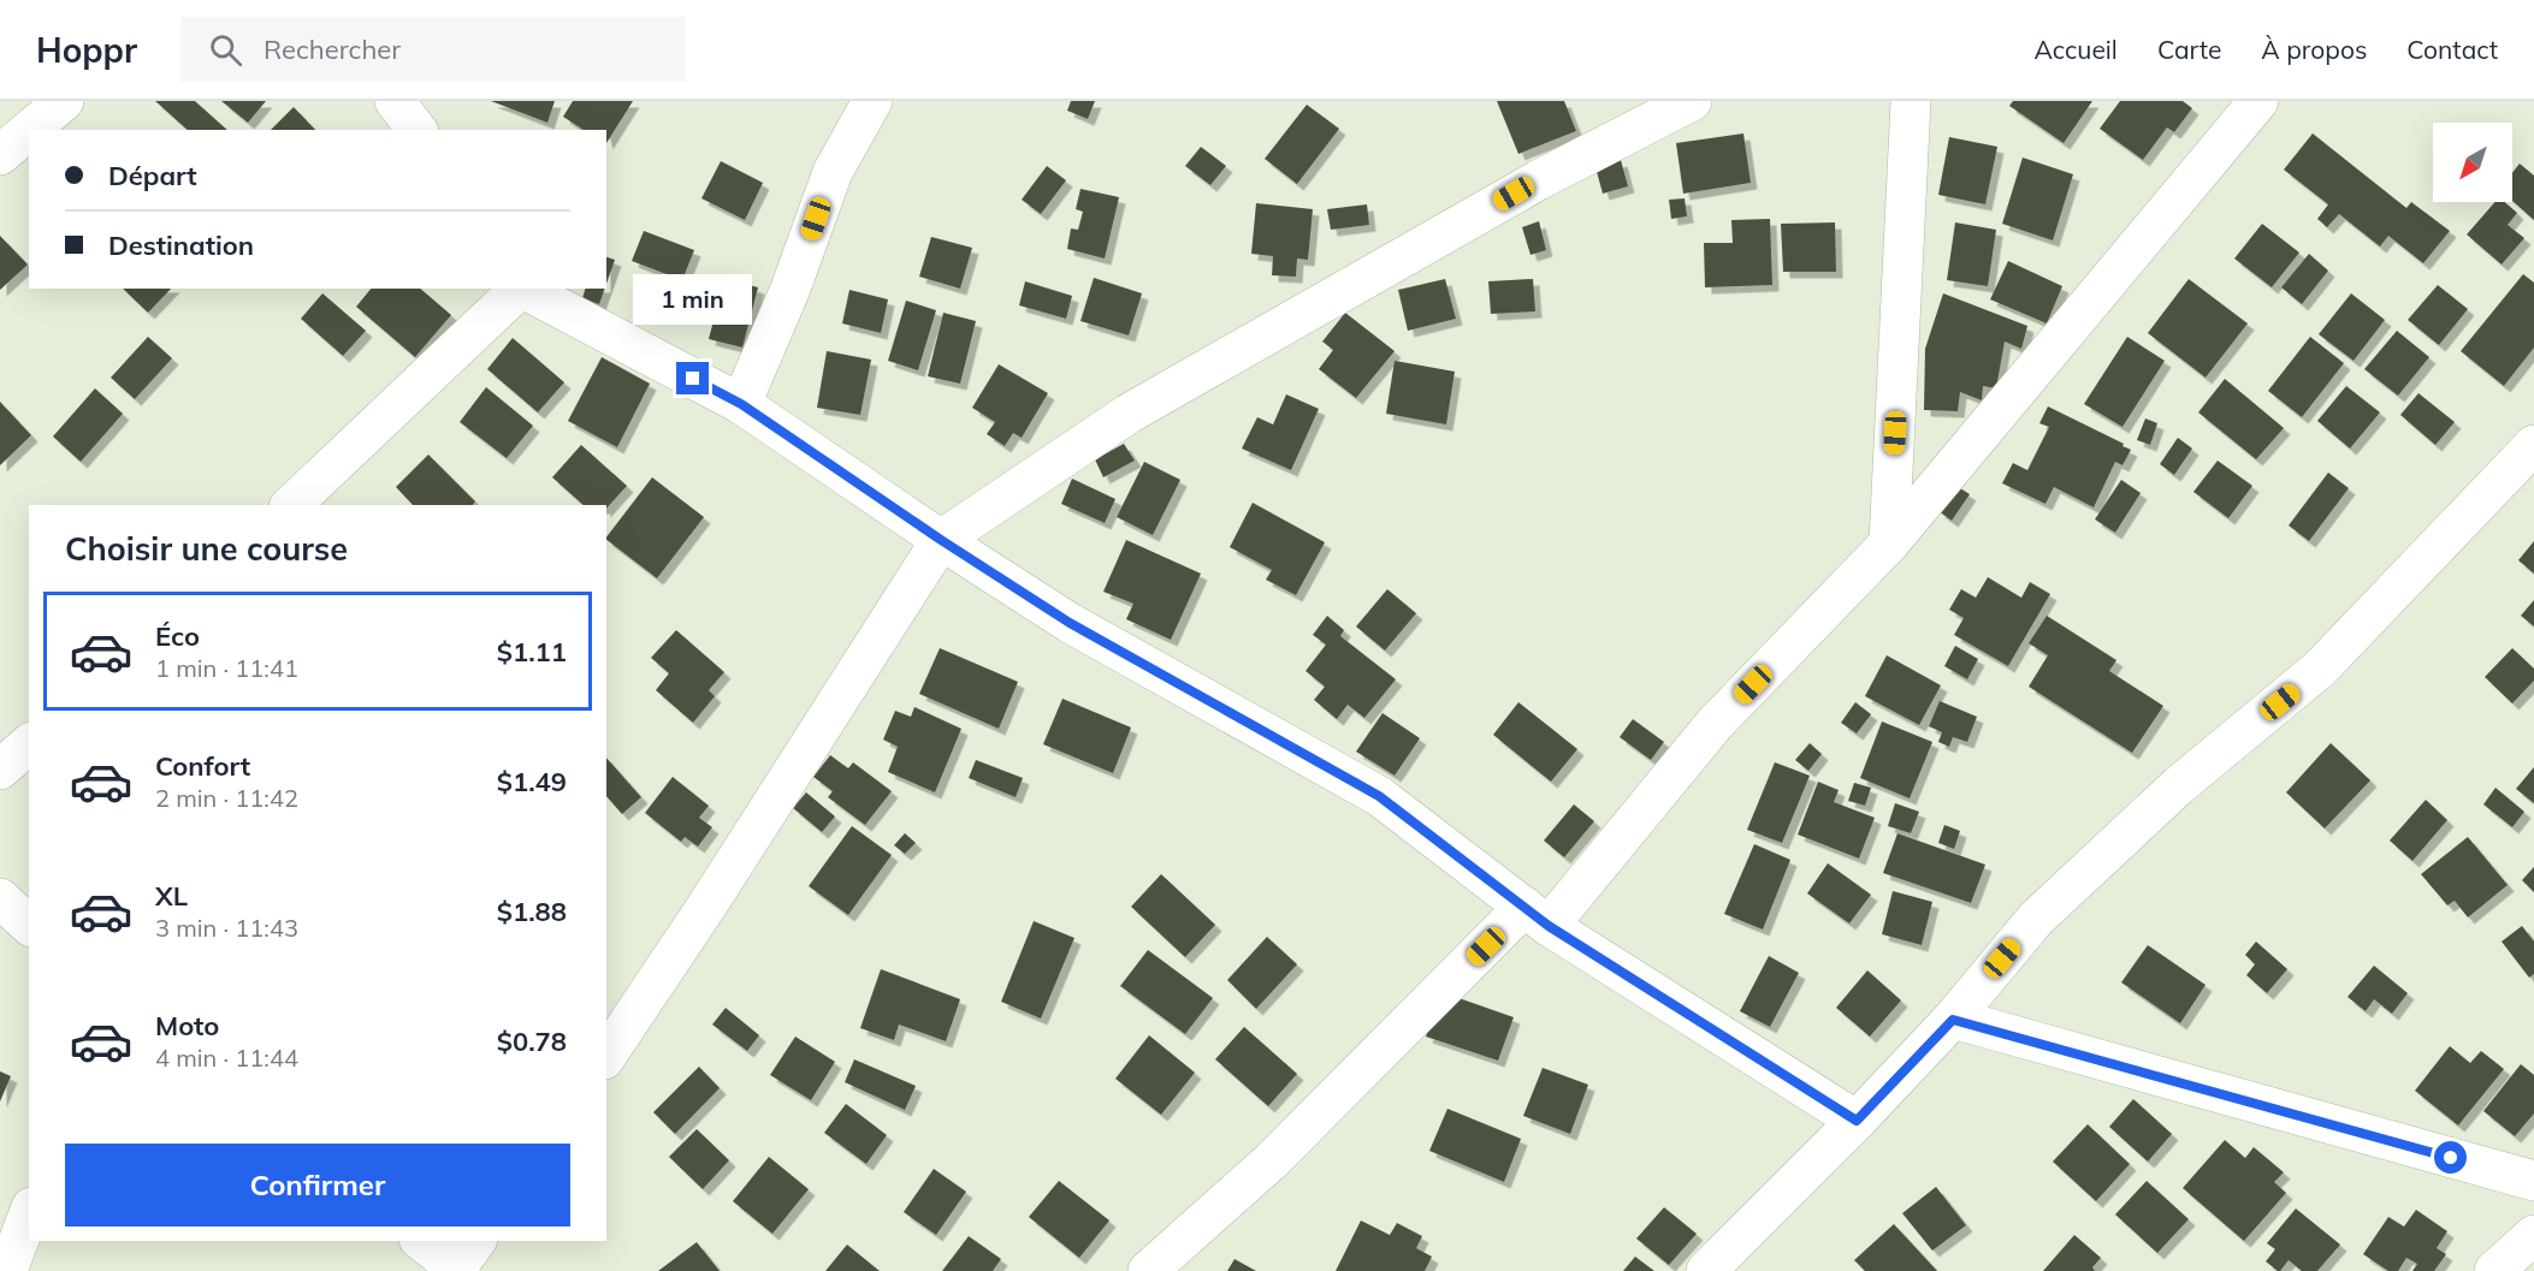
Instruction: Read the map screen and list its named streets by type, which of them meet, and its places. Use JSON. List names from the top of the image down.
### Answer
{
  "north": "bottom left",
  "page": {
    "header": "Hoppr",
    "search": "Rechercher",
    "nav": [
      "Accueil",
      "Carte",
      "À propos",
      "Contact"
    ],
    "banner": ["Départ", "Destination"],
    "bubble": "1 min",
    "heading": "Choisir une course",
    "list": [
      {
        "name": "Éco",
        "note": "1 min · 11:41",
        "value": "$1.11"
      },
      {
        "name": "Confort",
        "note": "2 min · 11:42",
        "value": "$1.49"
      },
      {
        "name": "XL",
        "note": "3 min · 11:43",
        "value": "$1.88"
      },
      {
        "name": "Moto",
        "note": "4 min · 11:44",
        "value": "$0.78"
      }
    ],
    "buttons": "Confirmer"
  }
}
